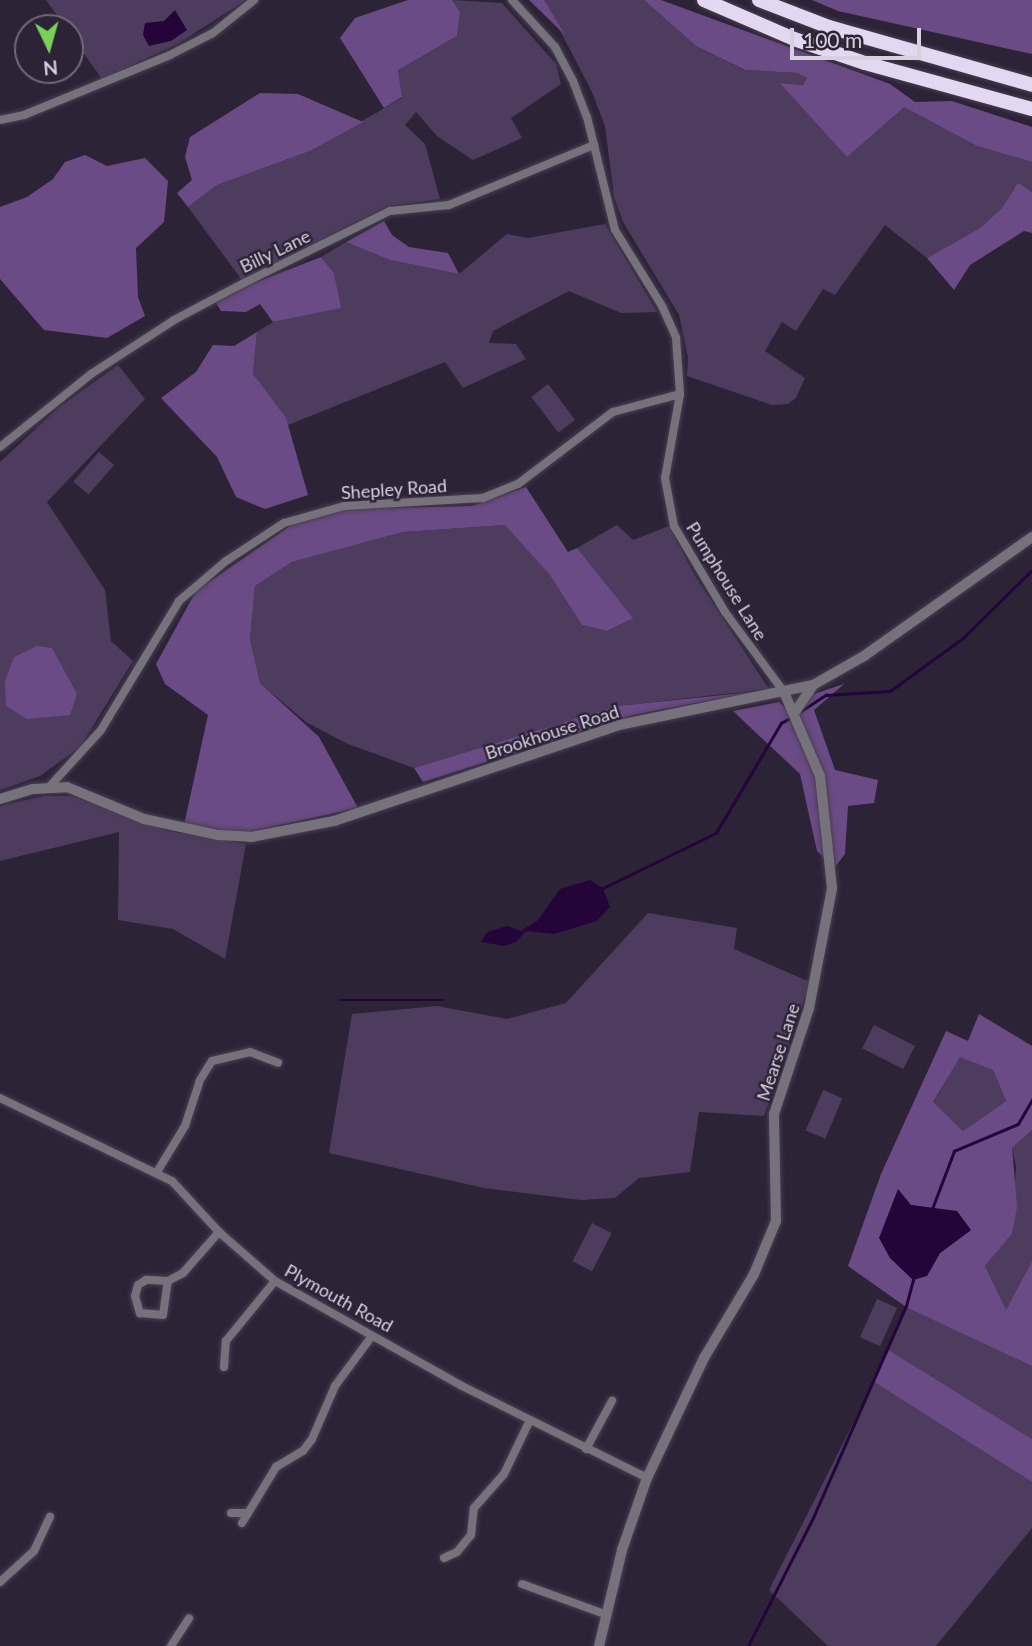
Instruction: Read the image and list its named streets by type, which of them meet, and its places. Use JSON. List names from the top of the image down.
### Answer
{
  "streets": {
    "street": [
      "Billy Lane",
      "Shepley Road",
      "Pumphouse Lane",
      "Brookhouse Road",
      "Mearse Lane",
      "Plymouth Road"
    ]
  },
  "crossings": [
    ["Billy Lane", "Pumphouse Lane"],
    ["Shepley Road", "Pumphouse Lane"],
    ["Shepley Road", "Brookhouse Road"],
    ["Pumphouse Lane", "Brookhouse Road"],
    ["Pumphouse Lane", "Mearse Lane"],
    ["Brookhouse Road", "Mearse Lane"],
    ["Mearse Lane", "Plymouth Road"]
  ],
  "scale_bar": "100 m",
  "north": "bottom"
}
